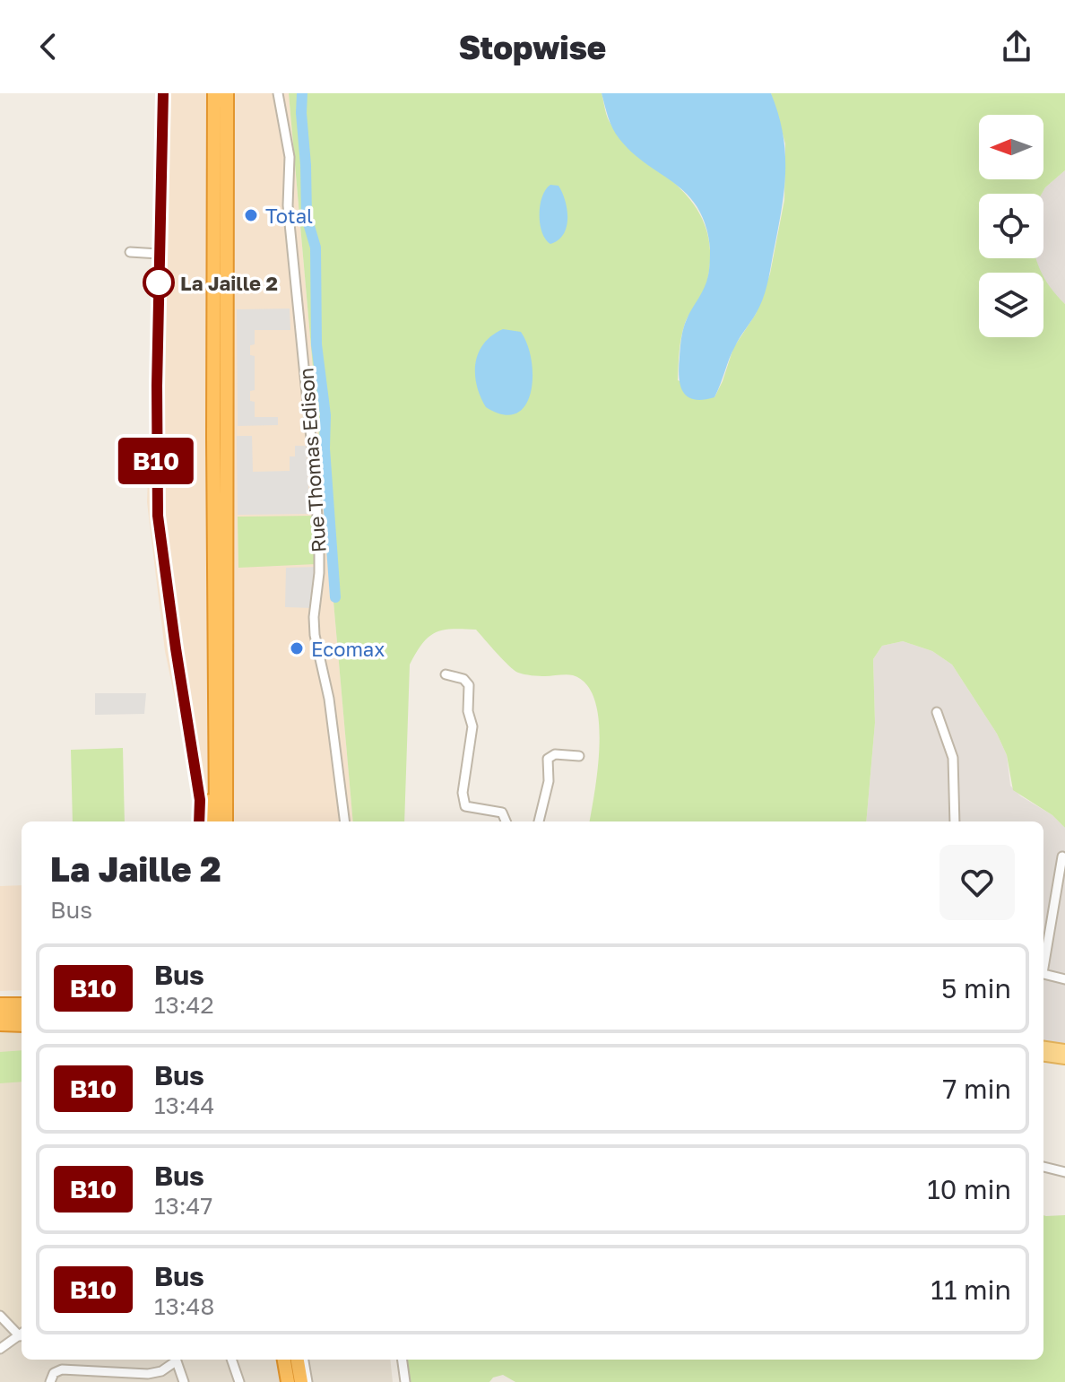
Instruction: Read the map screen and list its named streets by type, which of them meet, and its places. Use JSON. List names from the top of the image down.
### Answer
{
  "streets": {
    "street": ["Rue Thomas Edison"]
  },
  "places": ["Total", "La Jaille 2", "Ecomax"],
  "lines": ["bus line B10"],
  "north": "left",
  "page": {
    "header": "Stopwise",
    "on_map": "B10",
    "heading": ["La Jaille 2", "Bus"],
    "list": [
      {
        "mark": "B10",
        "name": "Bus",
        "note": "13:42",
        "value": "5 min"
      },
      {
        "mark": "B10",
        "name": "Bus",
        "note": "13:44",
        "value": "7 min"
      },
      {
        "mark": "B10",
        "name": "Bus",
        "note": "13:47",
        "value": "10 min"
      },
      {
        "mark": "B10",
        "name": "Bus",
        "note": "13:48",
        "value": "11 min"
      }
    ]
  }
}
